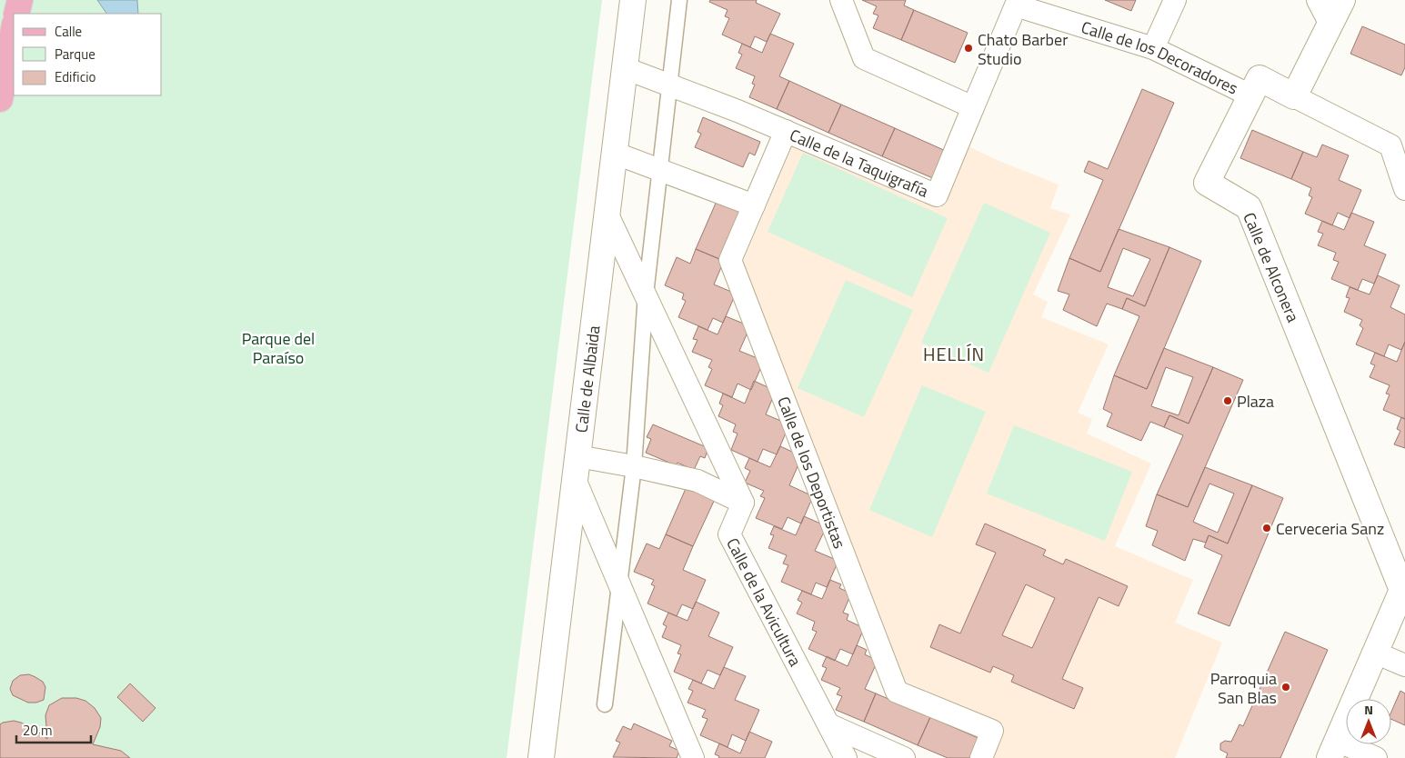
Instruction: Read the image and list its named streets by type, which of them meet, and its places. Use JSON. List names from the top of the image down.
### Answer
{
  "streets": {
    "street": [
      "Calle de los Decoradores",
      "Calle de la Taquigrafía",
      "Calle de Alconera",
      "Calle de Albaida",
      "Calle de los Deportistas",
      "Calle de la Avicultura"
    ]
  },
  "crossings": [
    ["Calle de los Decoradores", "Calle de la Taquigrafía"],
    ["Calle de los Decoradores", "Calle de Alconera"],
    ["Calle de la Taquigrafía", "Calle de Albaida"],
    ["Calle de la Taquigrafía", "Calle de los Deportistas"]
  ],
  "districts": ["HELLÍN"],
  "parks": ["Parque del Paraíso"],
  "places": [
    "Chato Barber Studio",
    "Plaza",
    "Cerveceria Sanz",
    "Parroquia San Blas"
  ],
  "legend": ["Calle", "Parque", "Edificio"],
  "scale_bar": "20 m",
  "north": "top"
}
